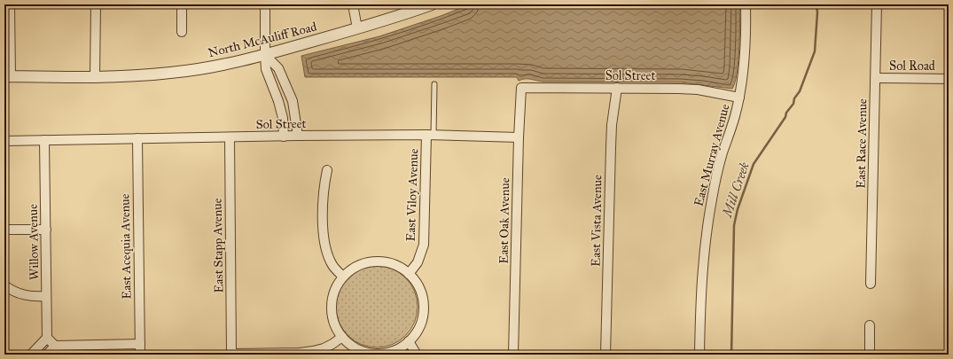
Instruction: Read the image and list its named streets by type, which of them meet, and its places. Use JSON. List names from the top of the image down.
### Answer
{
  "streets": {
    "street": [
      "North McAuliff Road",
      "Sol Road",
      "Sol Street",
      "East Race Avenue",
      "East Murray Avenue",
      "East Viloy Avenue",
      "East Oak Avenue",
      "East Vista Avenue",
      "Willow Avenue",
      "East Stapp Avenue",
      "East Acequia Avenue"
    ]
  },
  "crossings": [
    ["Sol Road", "East Race Avenue"],
    ["Sol Street", "East Murray Avenue"],
    ["Sol Street", "East Viloy Avenue"],
    ["Sol Street", "East Oak Avenue"],
    ["Sol Street", "East Vista Avenue"],
    ["Sol Street", "Willow Avenue"],
    ["Sol Street", "East Stapp Avenue"],
    ["Sol Street", "East Acequia Avenue"]
  ],
  "water": ["Mill Creek"]
}
